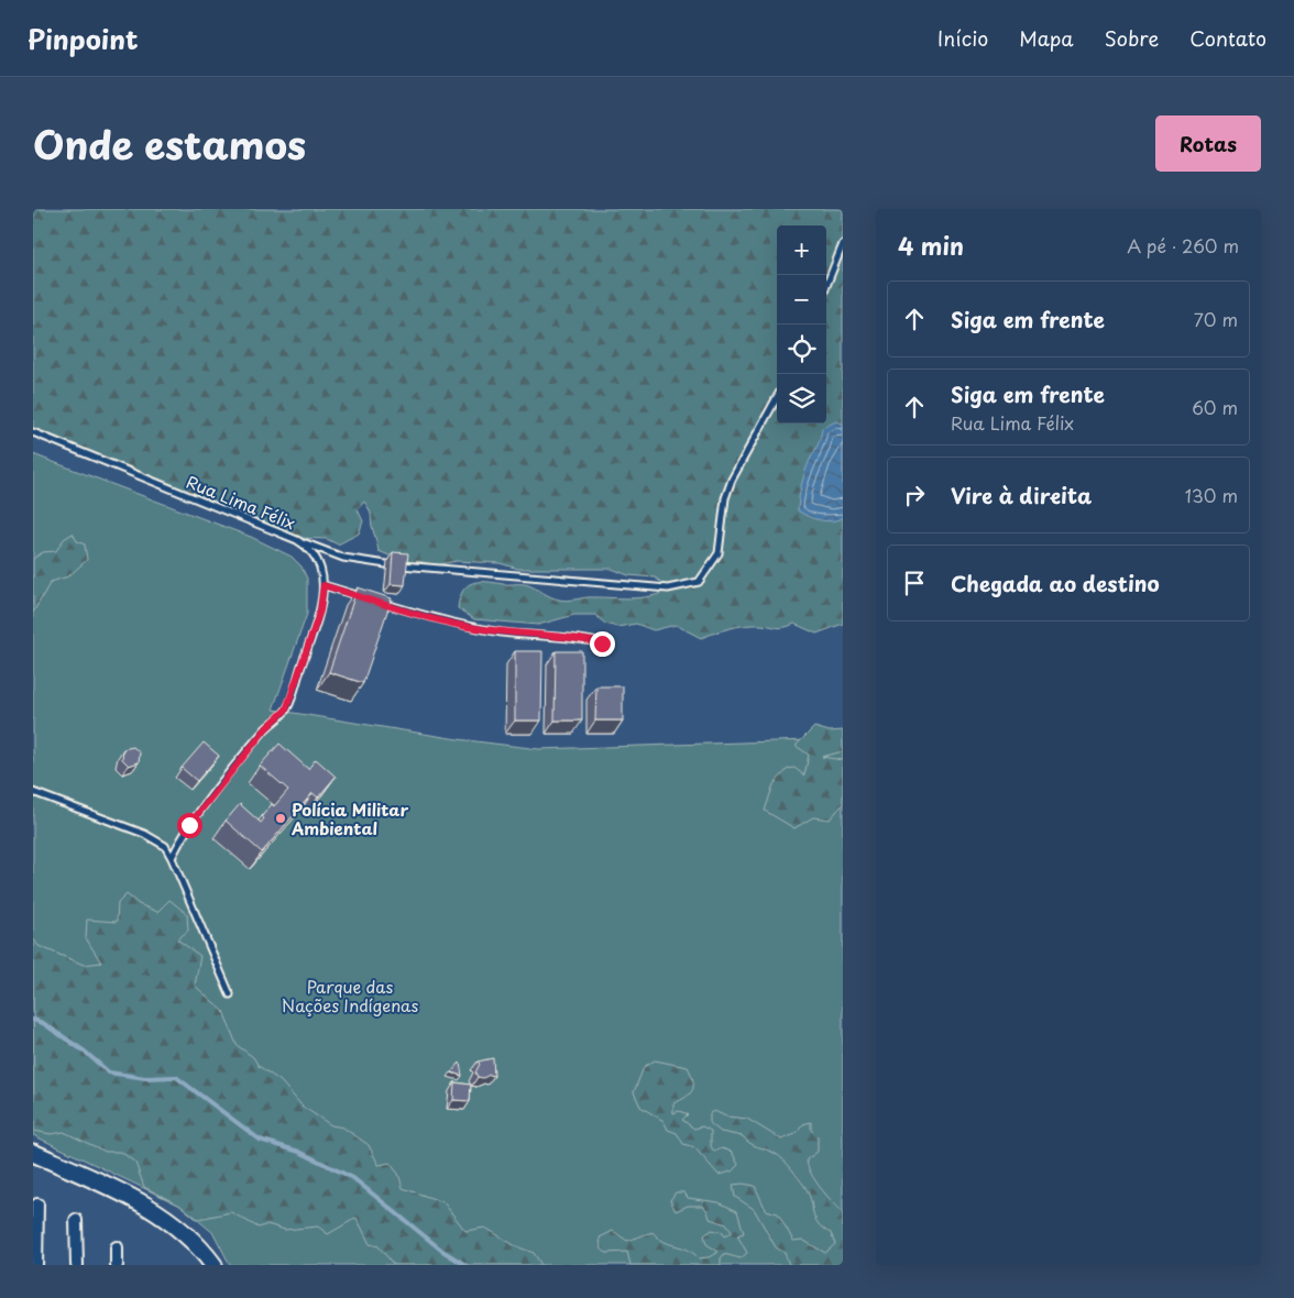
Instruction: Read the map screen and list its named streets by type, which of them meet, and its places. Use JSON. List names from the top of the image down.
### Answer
{
  "streets": {
    "lane": ["Rua Lima Félix"]
  },
  "parks": ["Parque das Nações Indígenas"],
  "places": ["Polícia Militar Ambiental"],
  "page": {
    "header": "Pinpoint",
    "nav": [
      "Início",
      "Mapa",
      "Sobre",
      "Contato"
    ],
    "title": "Onde estamos",
    "buttons": "Rotas",
    "heading": ["4 min", "A pé · 260 m"],
    "map_buttons": ["+", "−"],
    "list": [
      ["Siga em frente", "70 m"],
      ["Siga em frente", "Rua Lima Félix", "60 m"],
      ["Vire à direita", "130 m"],
      "Chegada ao destino"
    ]
  }
}
